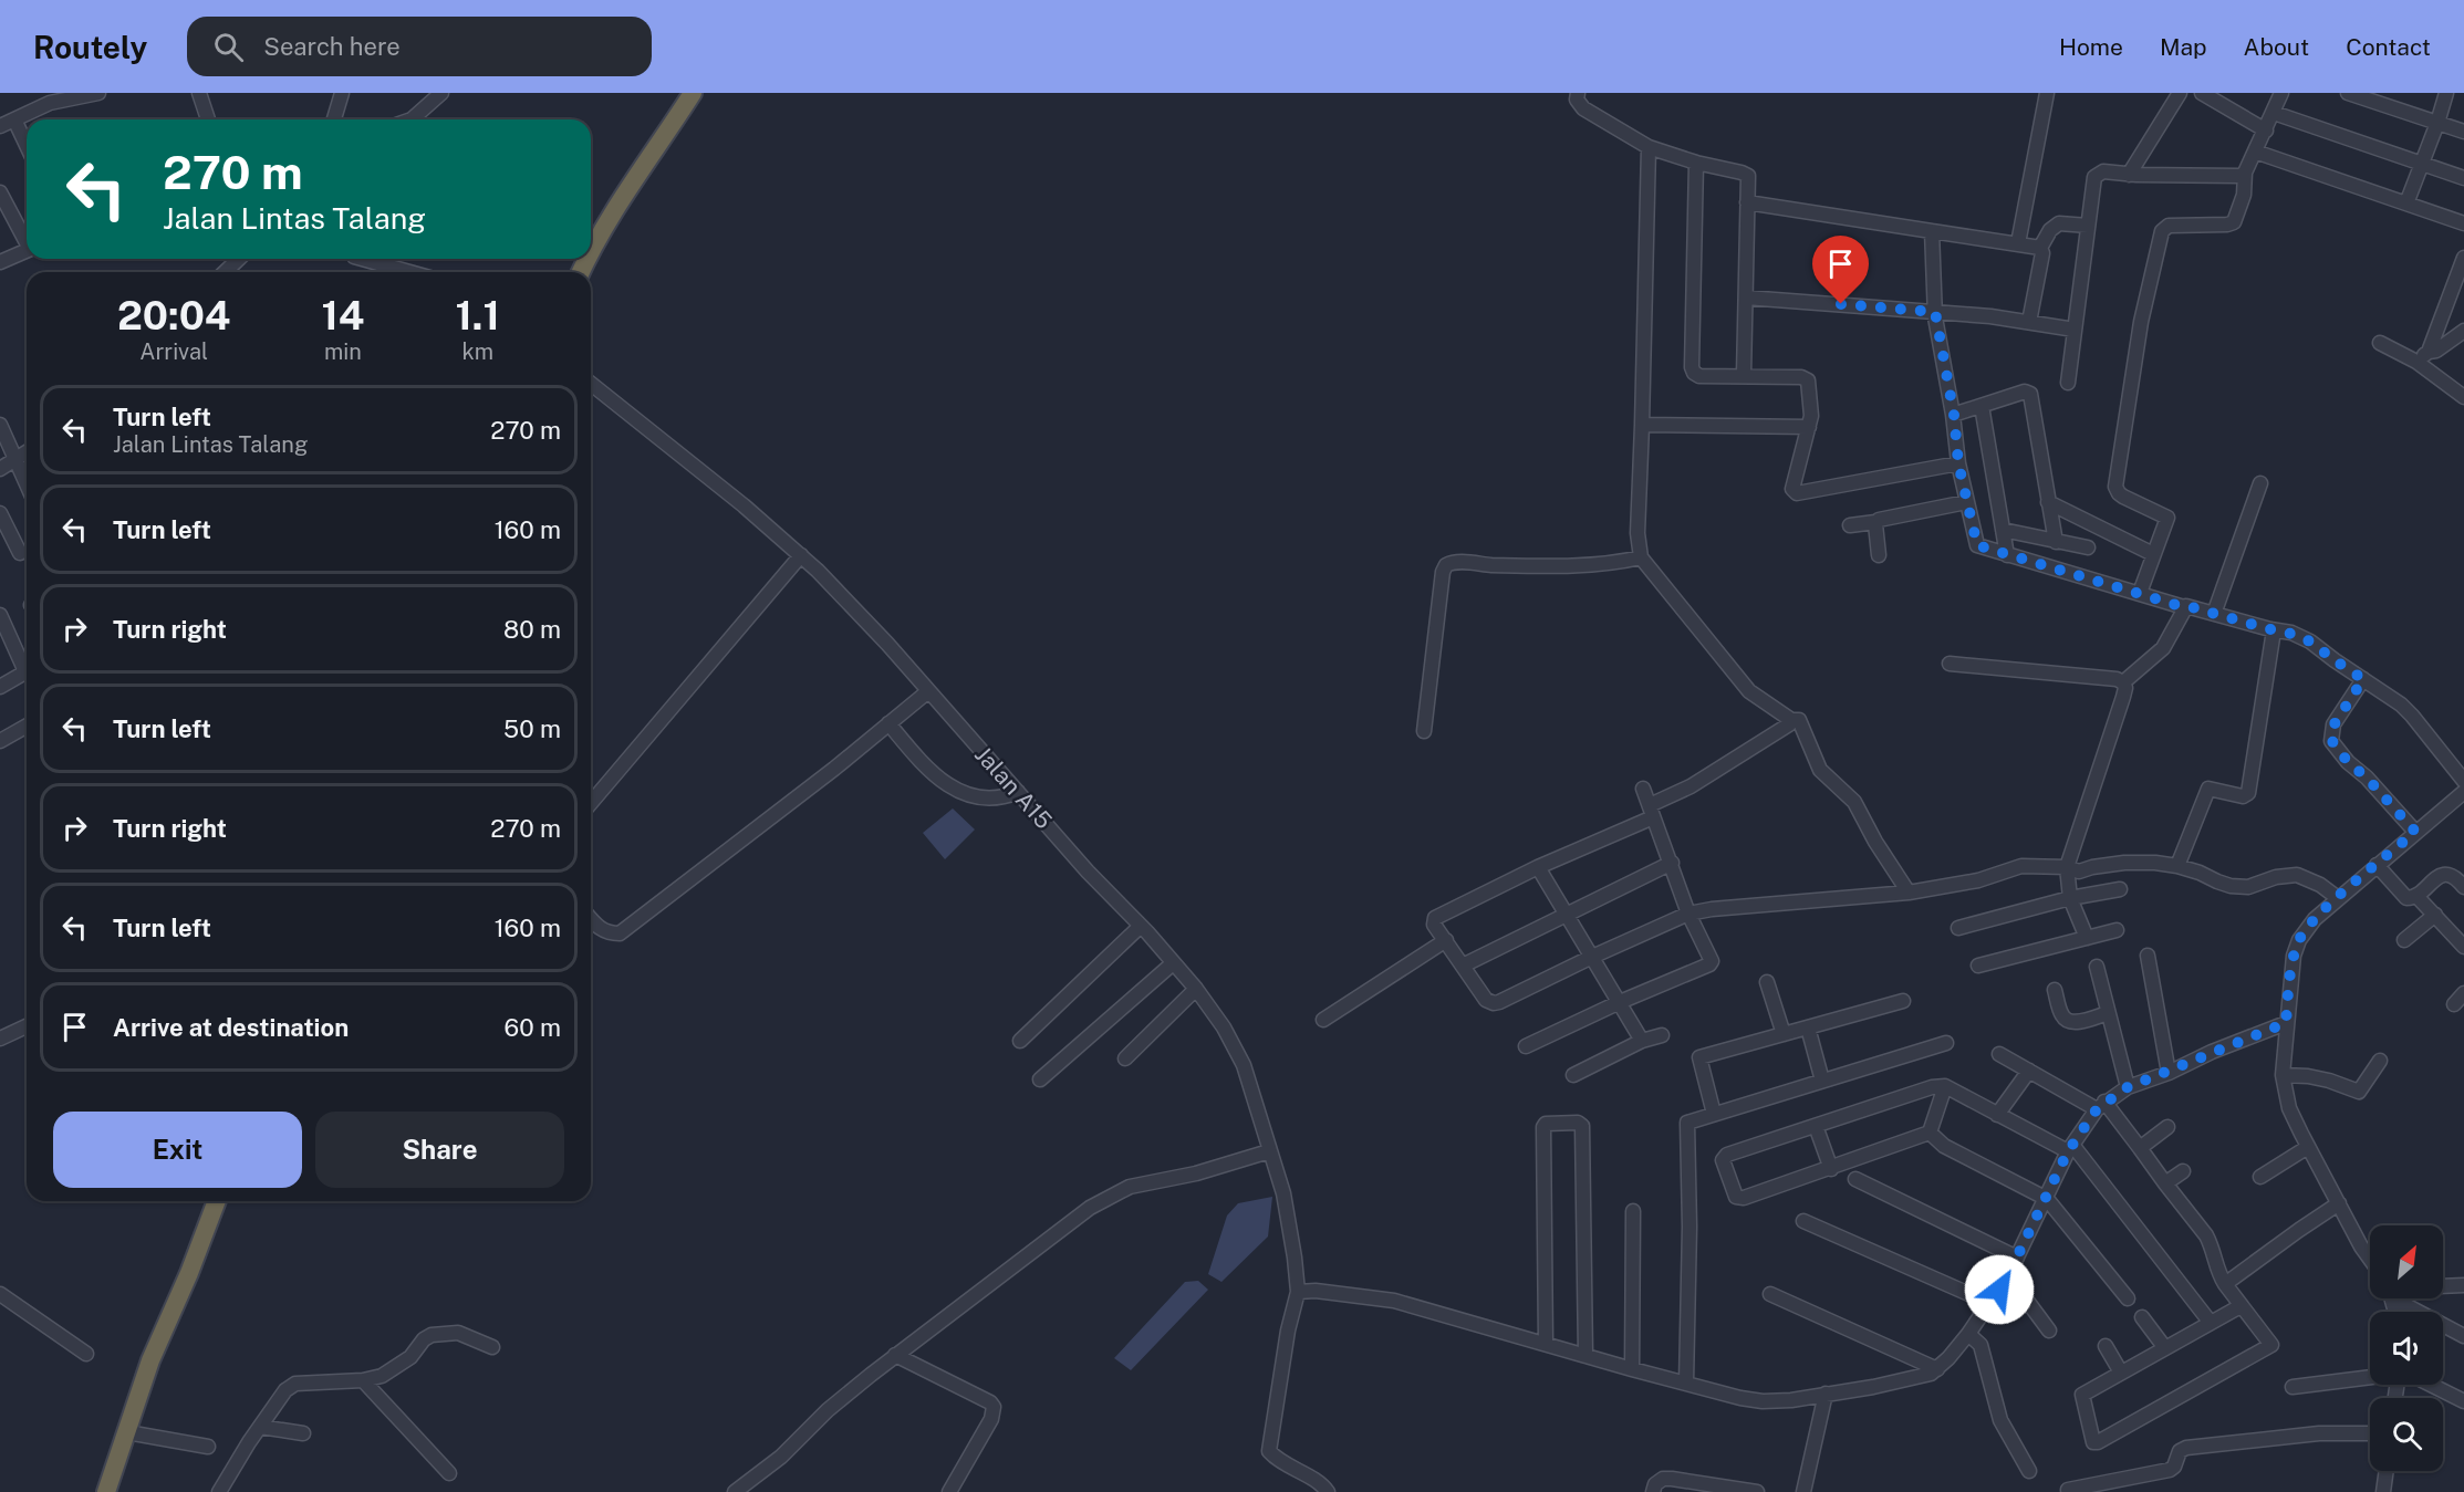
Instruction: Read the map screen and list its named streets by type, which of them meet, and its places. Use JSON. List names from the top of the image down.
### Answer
{
  "streets": {
    "street": ["Jalan A15"]
  },
  "north": "top right",
  "page": {
    "header": "Routely",
    "search": "Search here",
    "nav": [
      "Home",
      "Map",
      "About",
      "Contact"
    ],
    "turn": ["270 m", "Jalan Lintas Talang"],
    "eta": [
      "20:04",
      "Arrival",
      "14",
      "min",
      "1.1",
      "km"
    ],
    "list": [
      {
        "name": "Turn left",
        "note": "Jalan Lintas Talang",
        "value": "270 m"
      },
      {
        "name": "Turn left",
        "value": "160 m"
      },
      {
        "name": "Turn right",
        "value": "80 m"
      },
      {
        "name": "Turn left",
        "value": "50 m"
      },
      {
        "name": "Turn right",
        "value": "270 m"
      },
      {
        "name": "Turn left",
        "value": "160 m"
      },
      {
        "name": "Arrive at destination",
        "value": "60 m"
      }
    ],
    "buttons": ["Exit", "Share"]
  }
}
